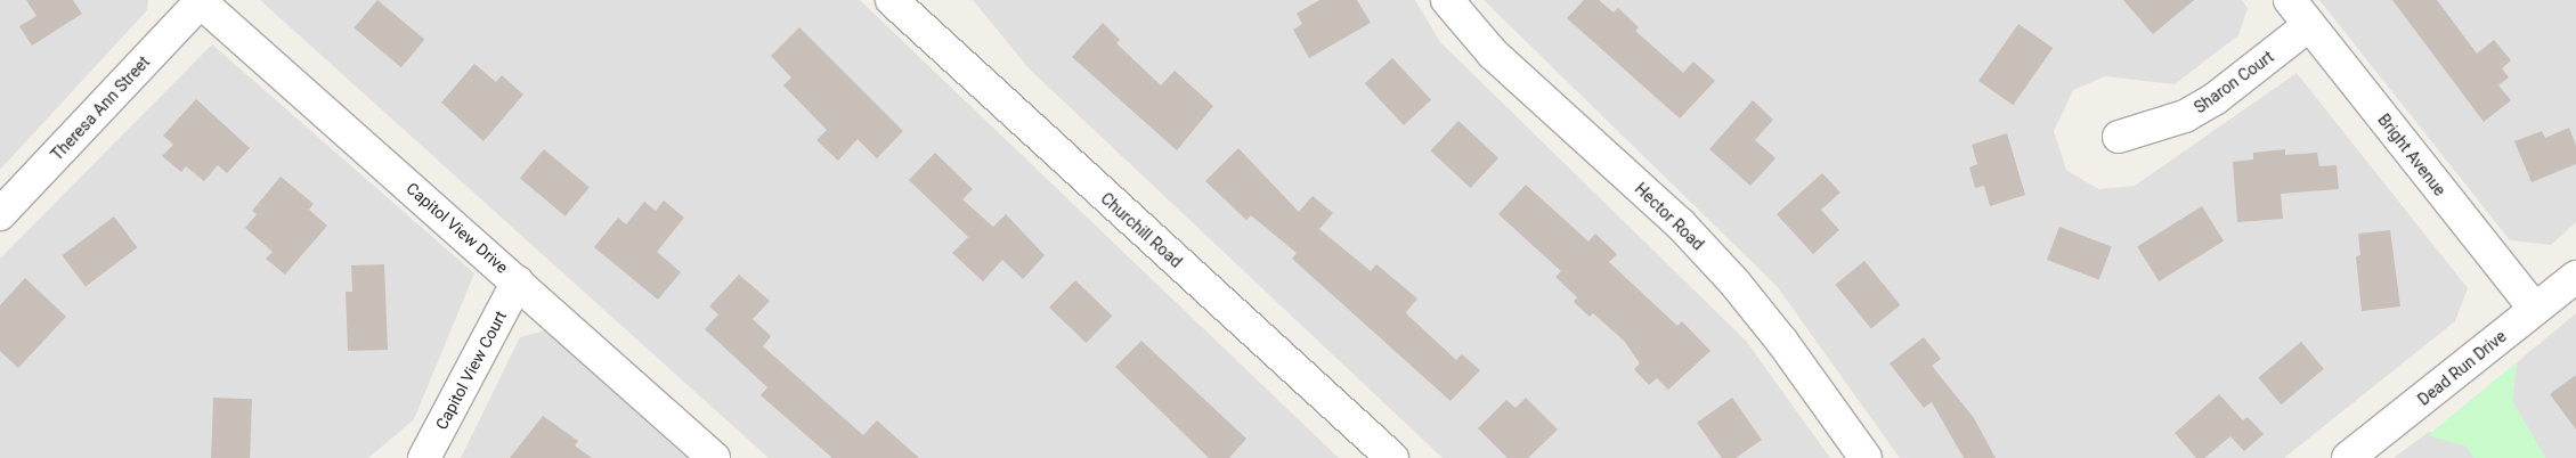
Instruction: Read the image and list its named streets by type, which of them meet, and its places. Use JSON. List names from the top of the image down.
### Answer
{
  "streets": {
    "street": [
      "Sharon Court",
      "Theresa Ann Street",
      "Bright Avenue",
      "Hector Road",
      "Capitol View Drive",
      "Churchill Road",
      "Dead Run Drive",
      "Capitol View Court"
    ]
  },
  "crossings": [
    ["Sharon Court", "Bright Avenue"],
    ["Theresa Ann Street", "Capitol View Drive"],
    ["Bright Avenue", "Dead Run Drive"],
    ["Capitol View Drive", "Capitol View Court"]
  ]
}
